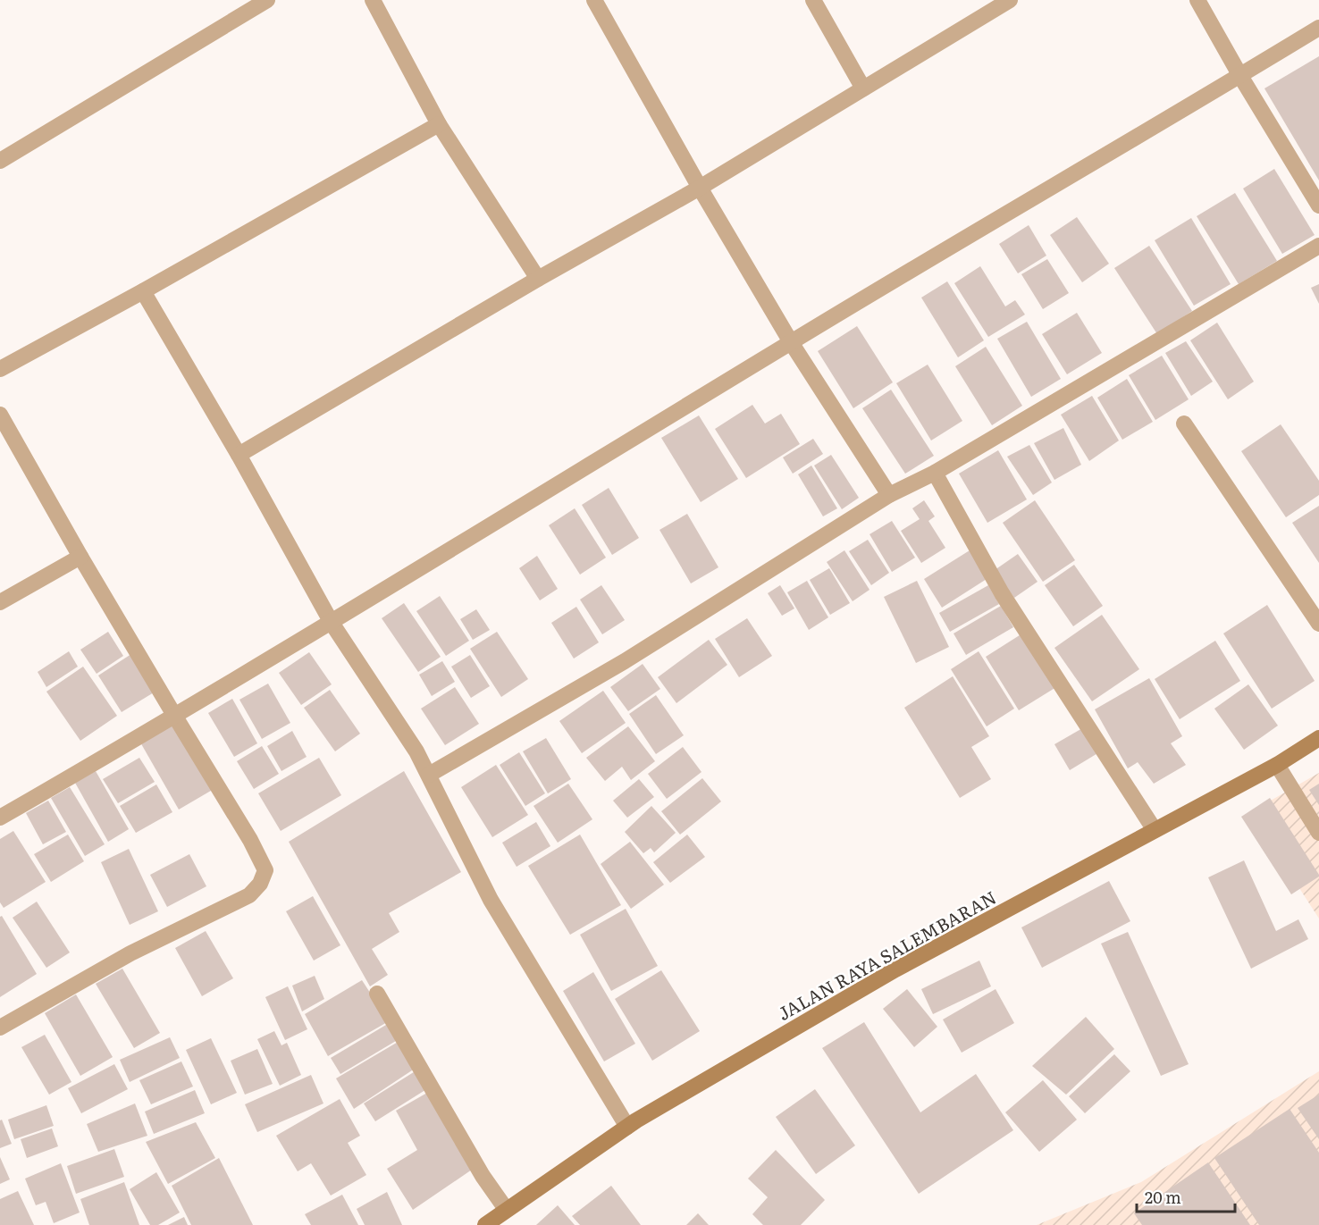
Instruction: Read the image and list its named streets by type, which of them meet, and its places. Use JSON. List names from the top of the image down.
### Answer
{
  "streets": {
    "main road": ["JALAN RAYA SALEMBARAN"]
  },
  "scale_bar": "20 m"
}
